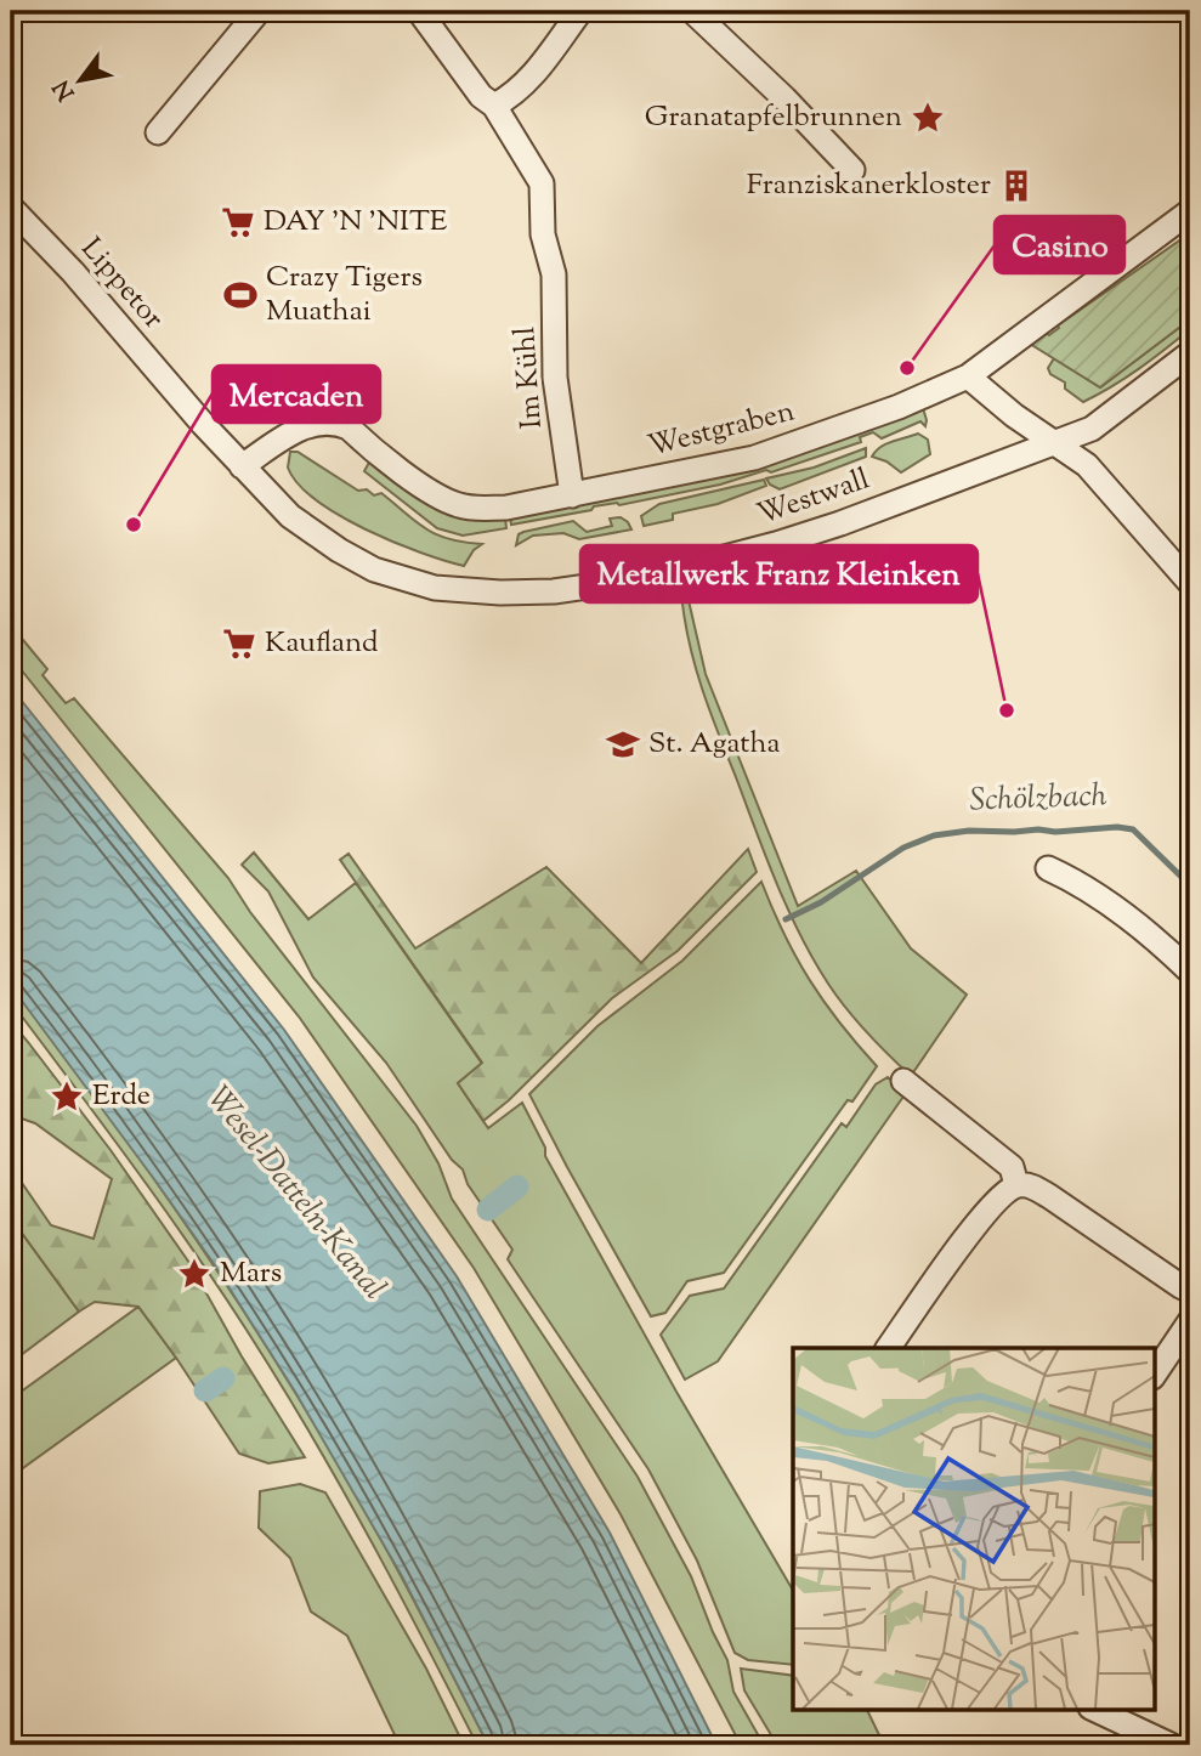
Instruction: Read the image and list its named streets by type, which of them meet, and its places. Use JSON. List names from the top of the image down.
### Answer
{
  "streets": {
    "street": [
      "Lippetor",
      "Im Kühl",
      "Westgraben",
      "Westwall"
    ]
  },
  "crossings": [
    ["Lippetor", "Westwall"],
    ["Im Kühl", "Westgraben"],
    ["Westgraben", "Westwall"]
  ],
  "water": ["Schölzbach", "Wesel-Datteln-Kanal"],
  "places": {
    "place": ["Granatapfelbrunnen", "Erde", "Mars"],
    "building": ["Franziskanerkloster"],
    "supermarket": ["DAY 'N 'NITE", "Kaufland"],
    "sports": ["Crazy Tigers Muathai"],
    "other": ["Casino", "Mercaden", "Metallwerk Franz Kleinken"],
    "school or university": ["St. Agatha"]
  },
  "north": "bottom left"
}
